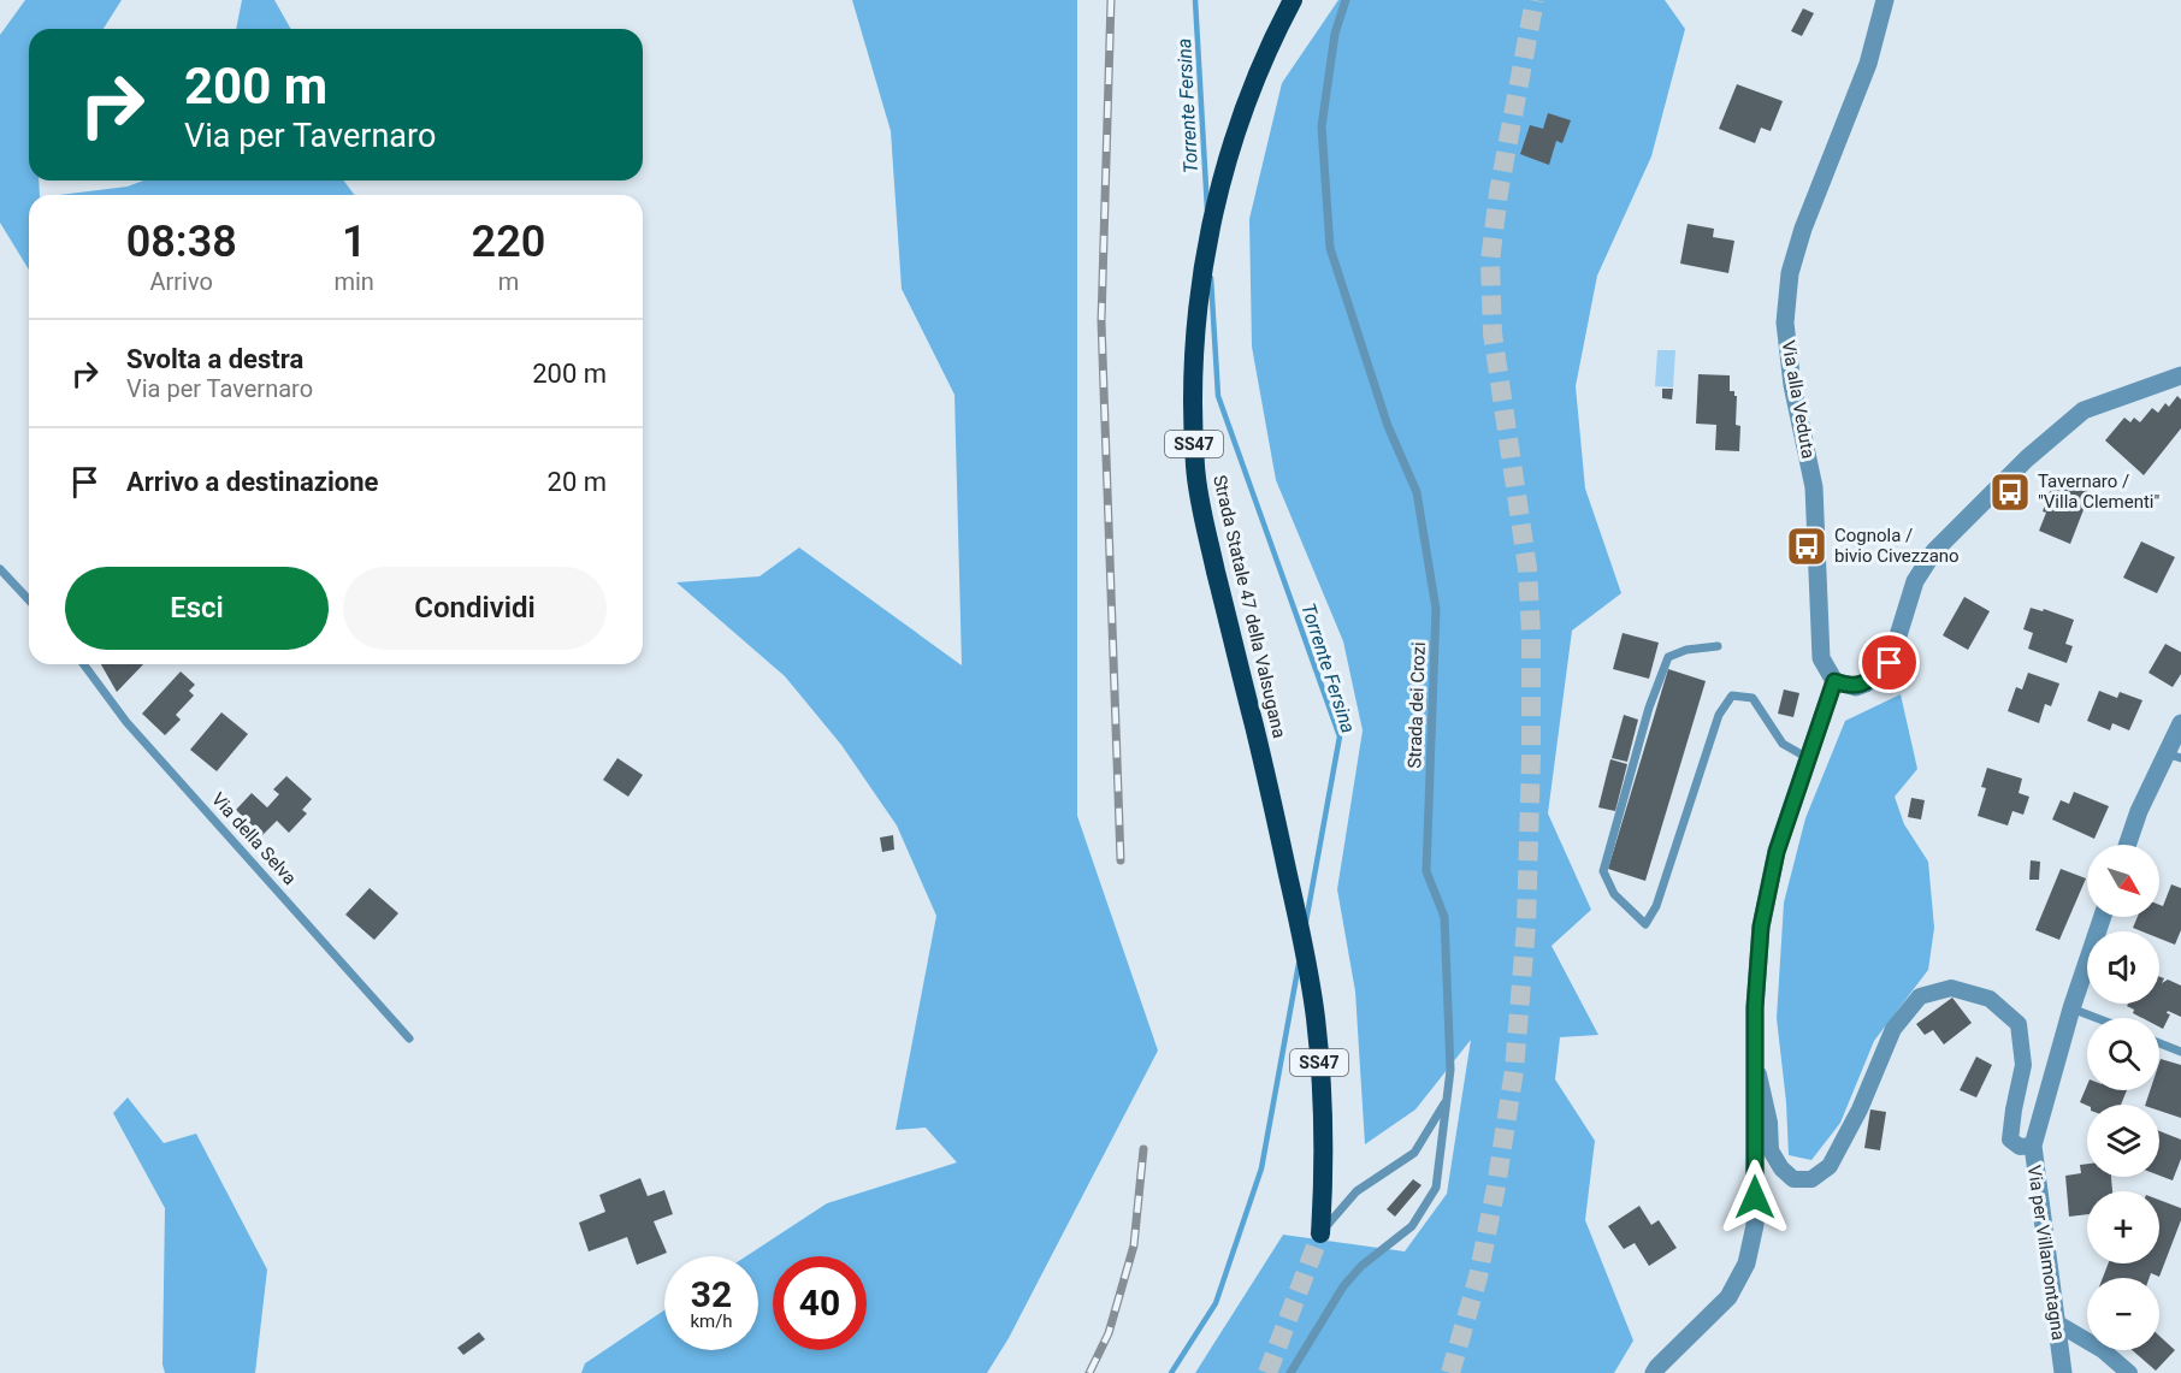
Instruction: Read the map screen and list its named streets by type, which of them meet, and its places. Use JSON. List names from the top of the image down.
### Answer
{
  "streets": {
    "highway": ["SS47", "Strada Statale 47 della Valsugana"],
    "street": ["Via alla Veduta", "Via per Villamontagna"],
    "lane": ["Strada dei Crozi", "Via della Selva"]
  },
  "water": ["Torrente Fersina"],
  "places": {
    "bus stop": ["Tavernaro / \"Villa Clementi\"", "Cognola / bivio Civezzano"]
  },
  "north": "bottom right",
  "page": {
    "turn": ["200 m", "Via per Tavernaro"],
    "eta": [
      "08:38",
      "Arrivo",
      "1",
      "min",
      "220",
      "m"
    ],
    "list": [
      {
        "name": "Svolta a destra",
        "note": "Via per Tavernaro",
        "value": "200 m"
      },
      {
        "name": "Arrivo a destinazione",
        "value": "20 m"
      }
    ],
    "buttons": ["Esci", "Condividi"],
    "map_buttons": ["+", "−"],
    "speed": "32 km/h",
    "limit": "40"
  }
}
